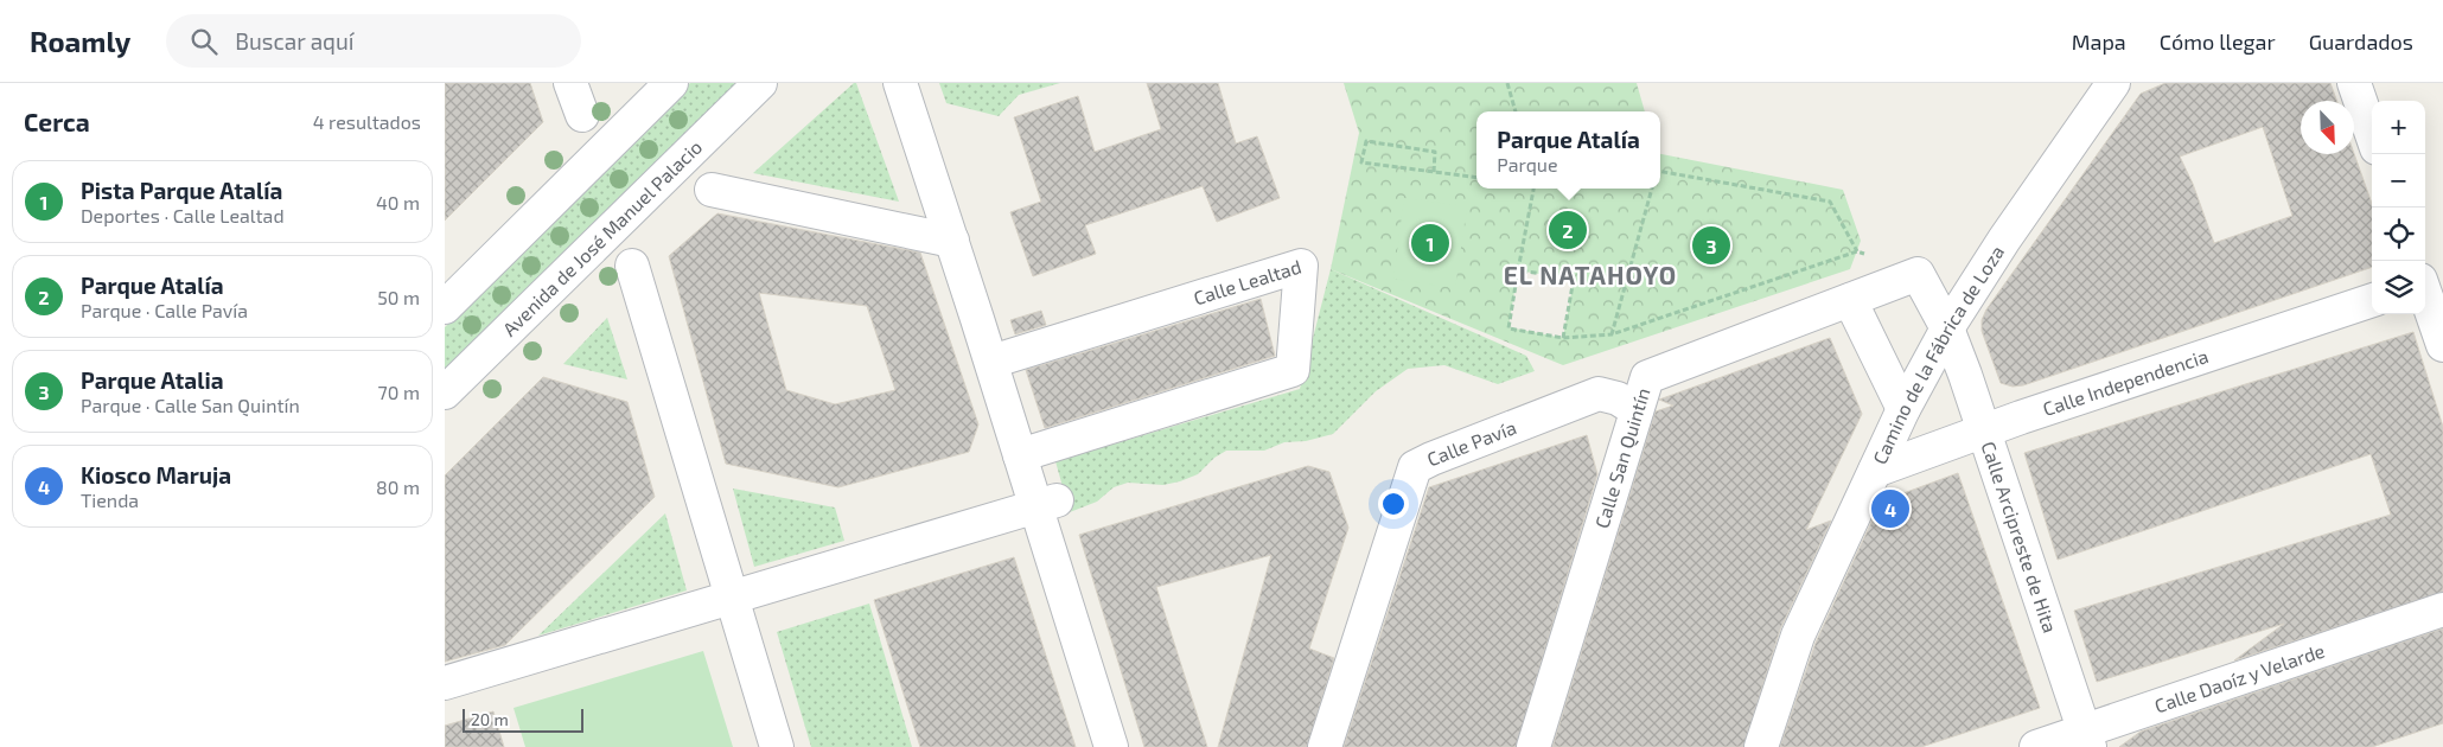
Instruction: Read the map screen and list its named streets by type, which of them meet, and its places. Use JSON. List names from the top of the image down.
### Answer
{
  "streets": {
    "street": [
      "Avenida de José Manuel Palacio",
      "Calle Lealtad",
      "Camino de la Fábrica de Loza",
      "Calle Independencia",
      "Calle Pavía",
      "Calle San Quintín",
      "Calle Arcipreste de Hita",
      "Calle Daoíz y Velarde"
    ]
  },
  "crossings": [
    ["Camino de la Fábrica de Loza", "Calle Independencia"],
    ["Camino de la Fábrica de Loza", "Calle San Quintín"],
    ["Camino de la Fábrica de Loza", "Calle Arcipreste de Hita"],
    ["Calle Independencia", "Calle Arcipreste de Hita"],
    ["Calle Pavía", "Calle San Quintín"],
    ["Calle San Quintín", "Calle Arcipreste de Hita"],
    ["Calle Arcipreste de Hita", "Calle Daoíz y Velarde"]
  ],
  "districts": ["EL NATAHOYO"],
  "scale_bar": "20 m",
  "north": "bottom right",
  "page": {
    "header": "Roamly",
    "search": "Buscar aquí",
    "nav": ["Mapa", "Cómo llegar", "Guardados"],
    "heading": ["Cerca", "4 resultados"],
    "map_buttons": ["+", "−"],
    "popup": ["Parque Atalía", "Parque"],
    "list": [
      {
        "mark": "1",
        "name": "Pista Parque Atalía",
        "note": "Deportes · Calle Lealtad",
        "value": "40 m"
      },
      {
        "mark": "2",
        "name": "Parque Atalía",
        "note": "Parque · Calle Pavía",
        "value": "50 m"
      },
      {
        "mark": "3",
        "name": "Parque Atalia",
        "note": "Parque · Calle San Quintín",
        "value": "70 m"
      },
      {
        "mark": "4",
        "name": "Kiosco Maruja",
        "note": "Tienda",
        "value": "80 m"
      }
    ],
    "pins": [
      "2",
      "1",
      "3",
      "4"
    ],
    "scale": "20 m"
  }
}
